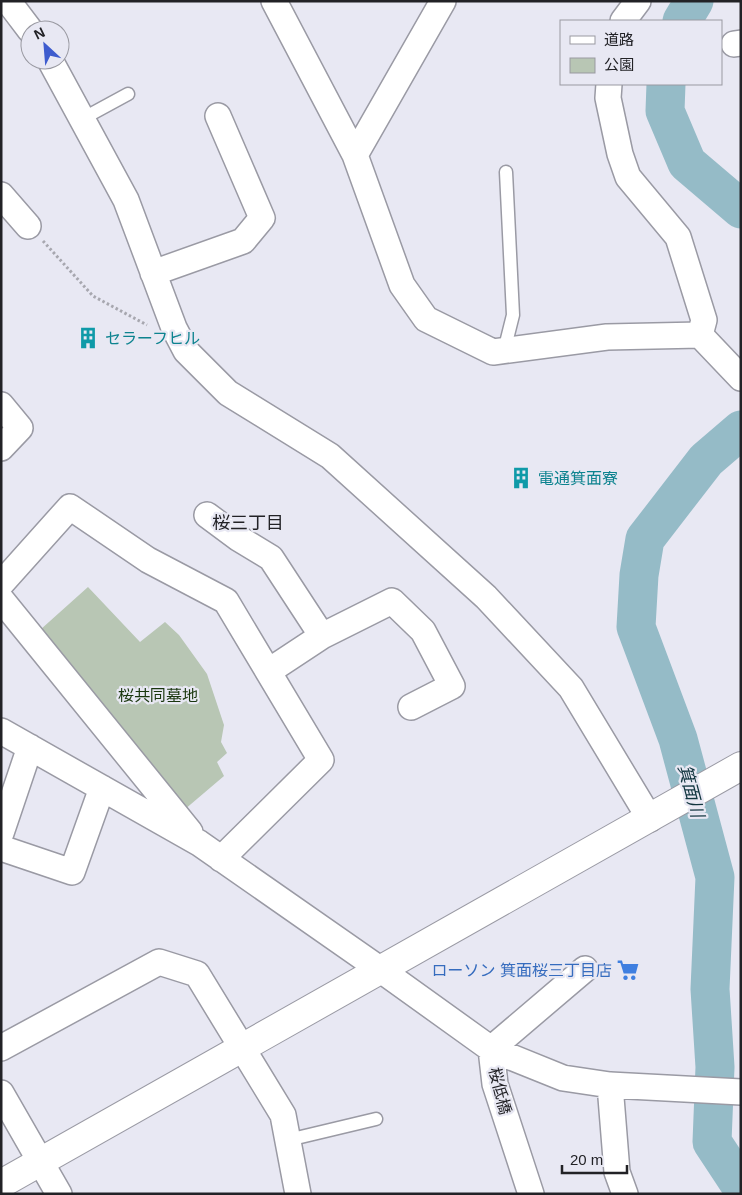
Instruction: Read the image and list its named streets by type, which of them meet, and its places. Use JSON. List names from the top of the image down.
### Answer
{
  "streets": {
    "street": ["桜低橋"]
  },
  "districts": ["桜三丁目"],
  "water": ["箕面川"],
  "parks": ["桜共同墓地"],
  "places": {
    "building": ["セラーフヒル", "電通箕面寮"],
    "supermarket": ["ローソン 箕面桜三丁目店"]
  },
  "legend": ["道路", "公園"],
  "scale_bar": "20 m",
  "north": "top left"
}
